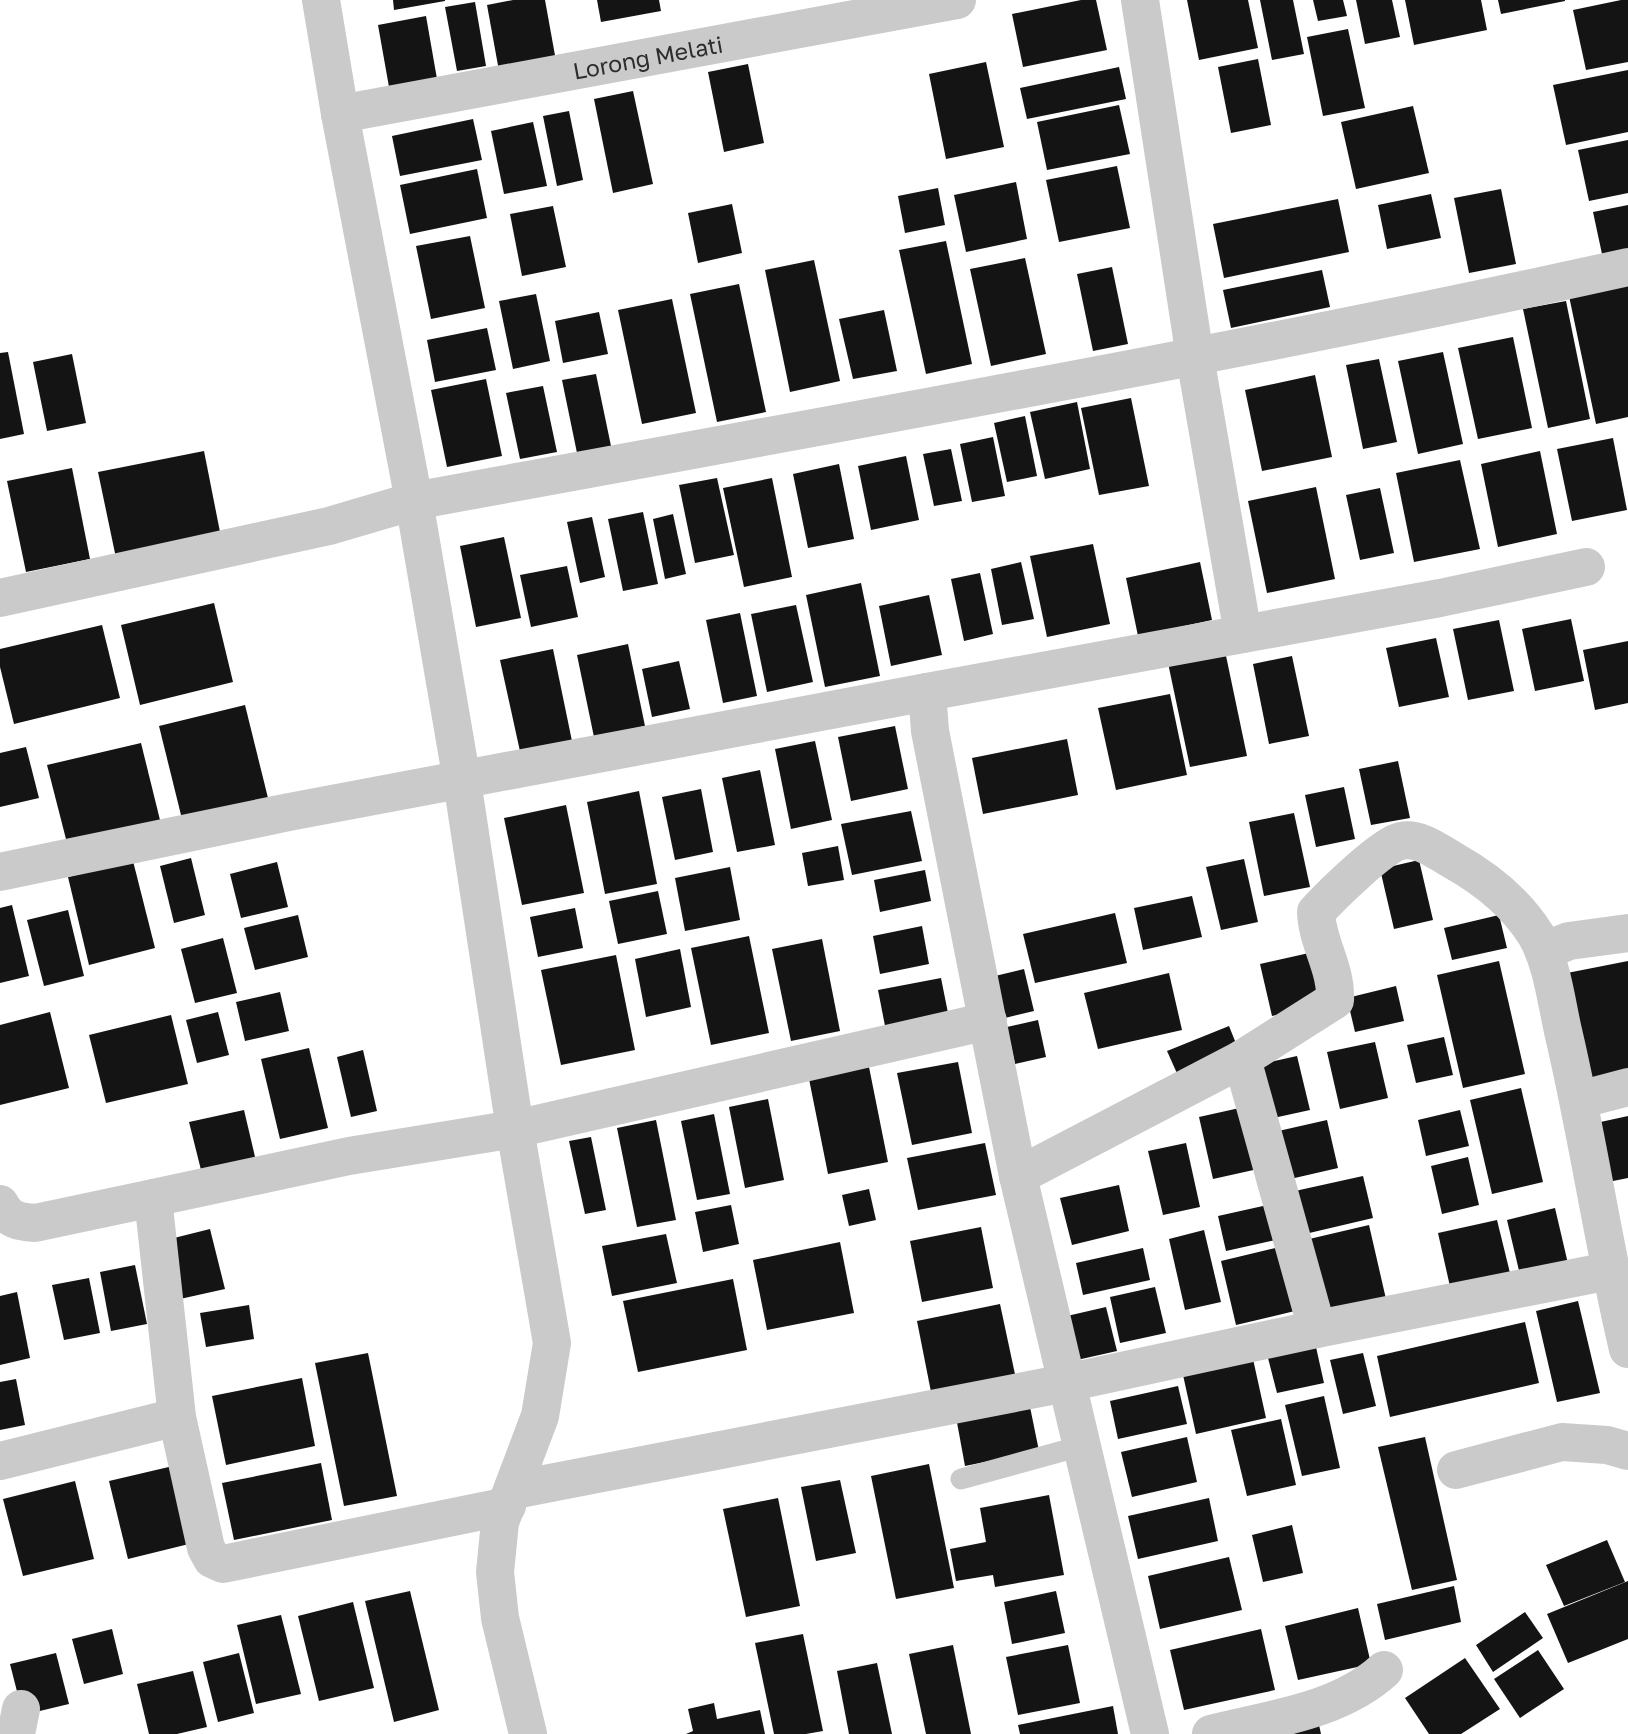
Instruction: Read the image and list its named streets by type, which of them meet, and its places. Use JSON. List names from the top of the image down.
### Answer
{
  "streets": {
    "street": ["Lorong Melati"]
  }
}
